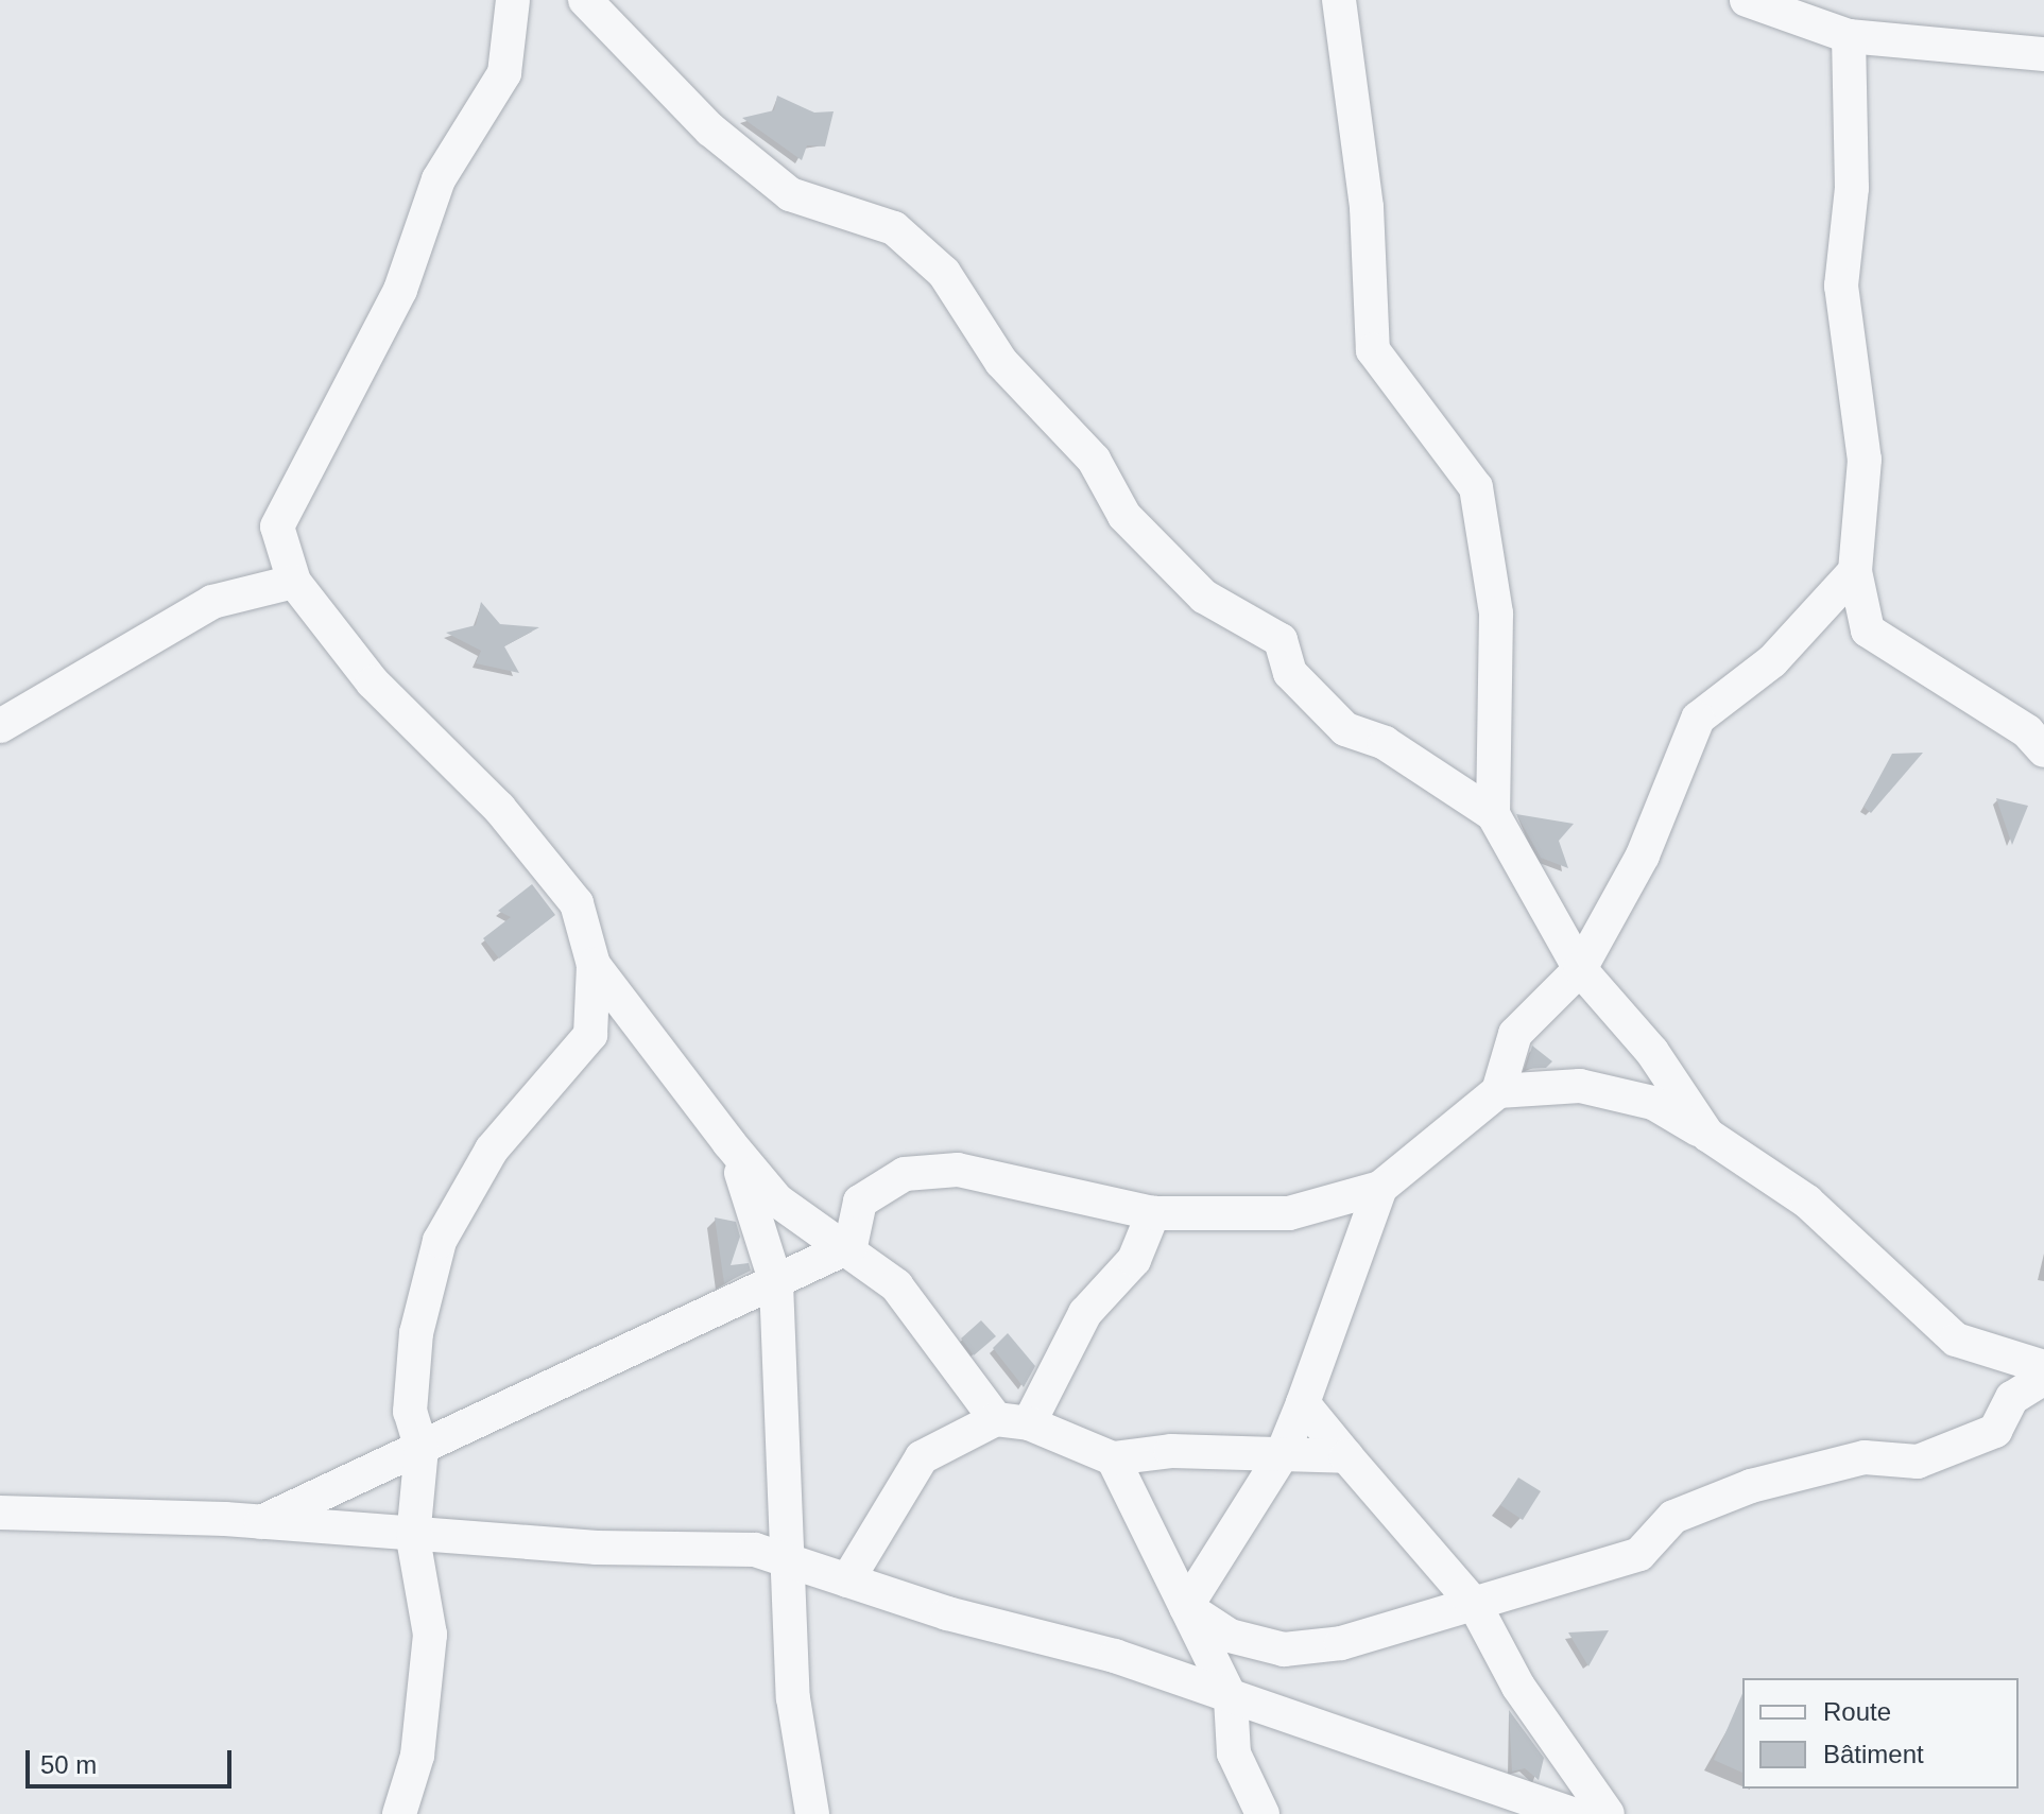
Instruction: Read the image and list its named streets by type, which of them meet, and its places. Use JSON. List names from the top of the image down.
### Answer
{
  "legend": ["Route", "Bâtiment"],
  "scale_bar": "50 m"
}
